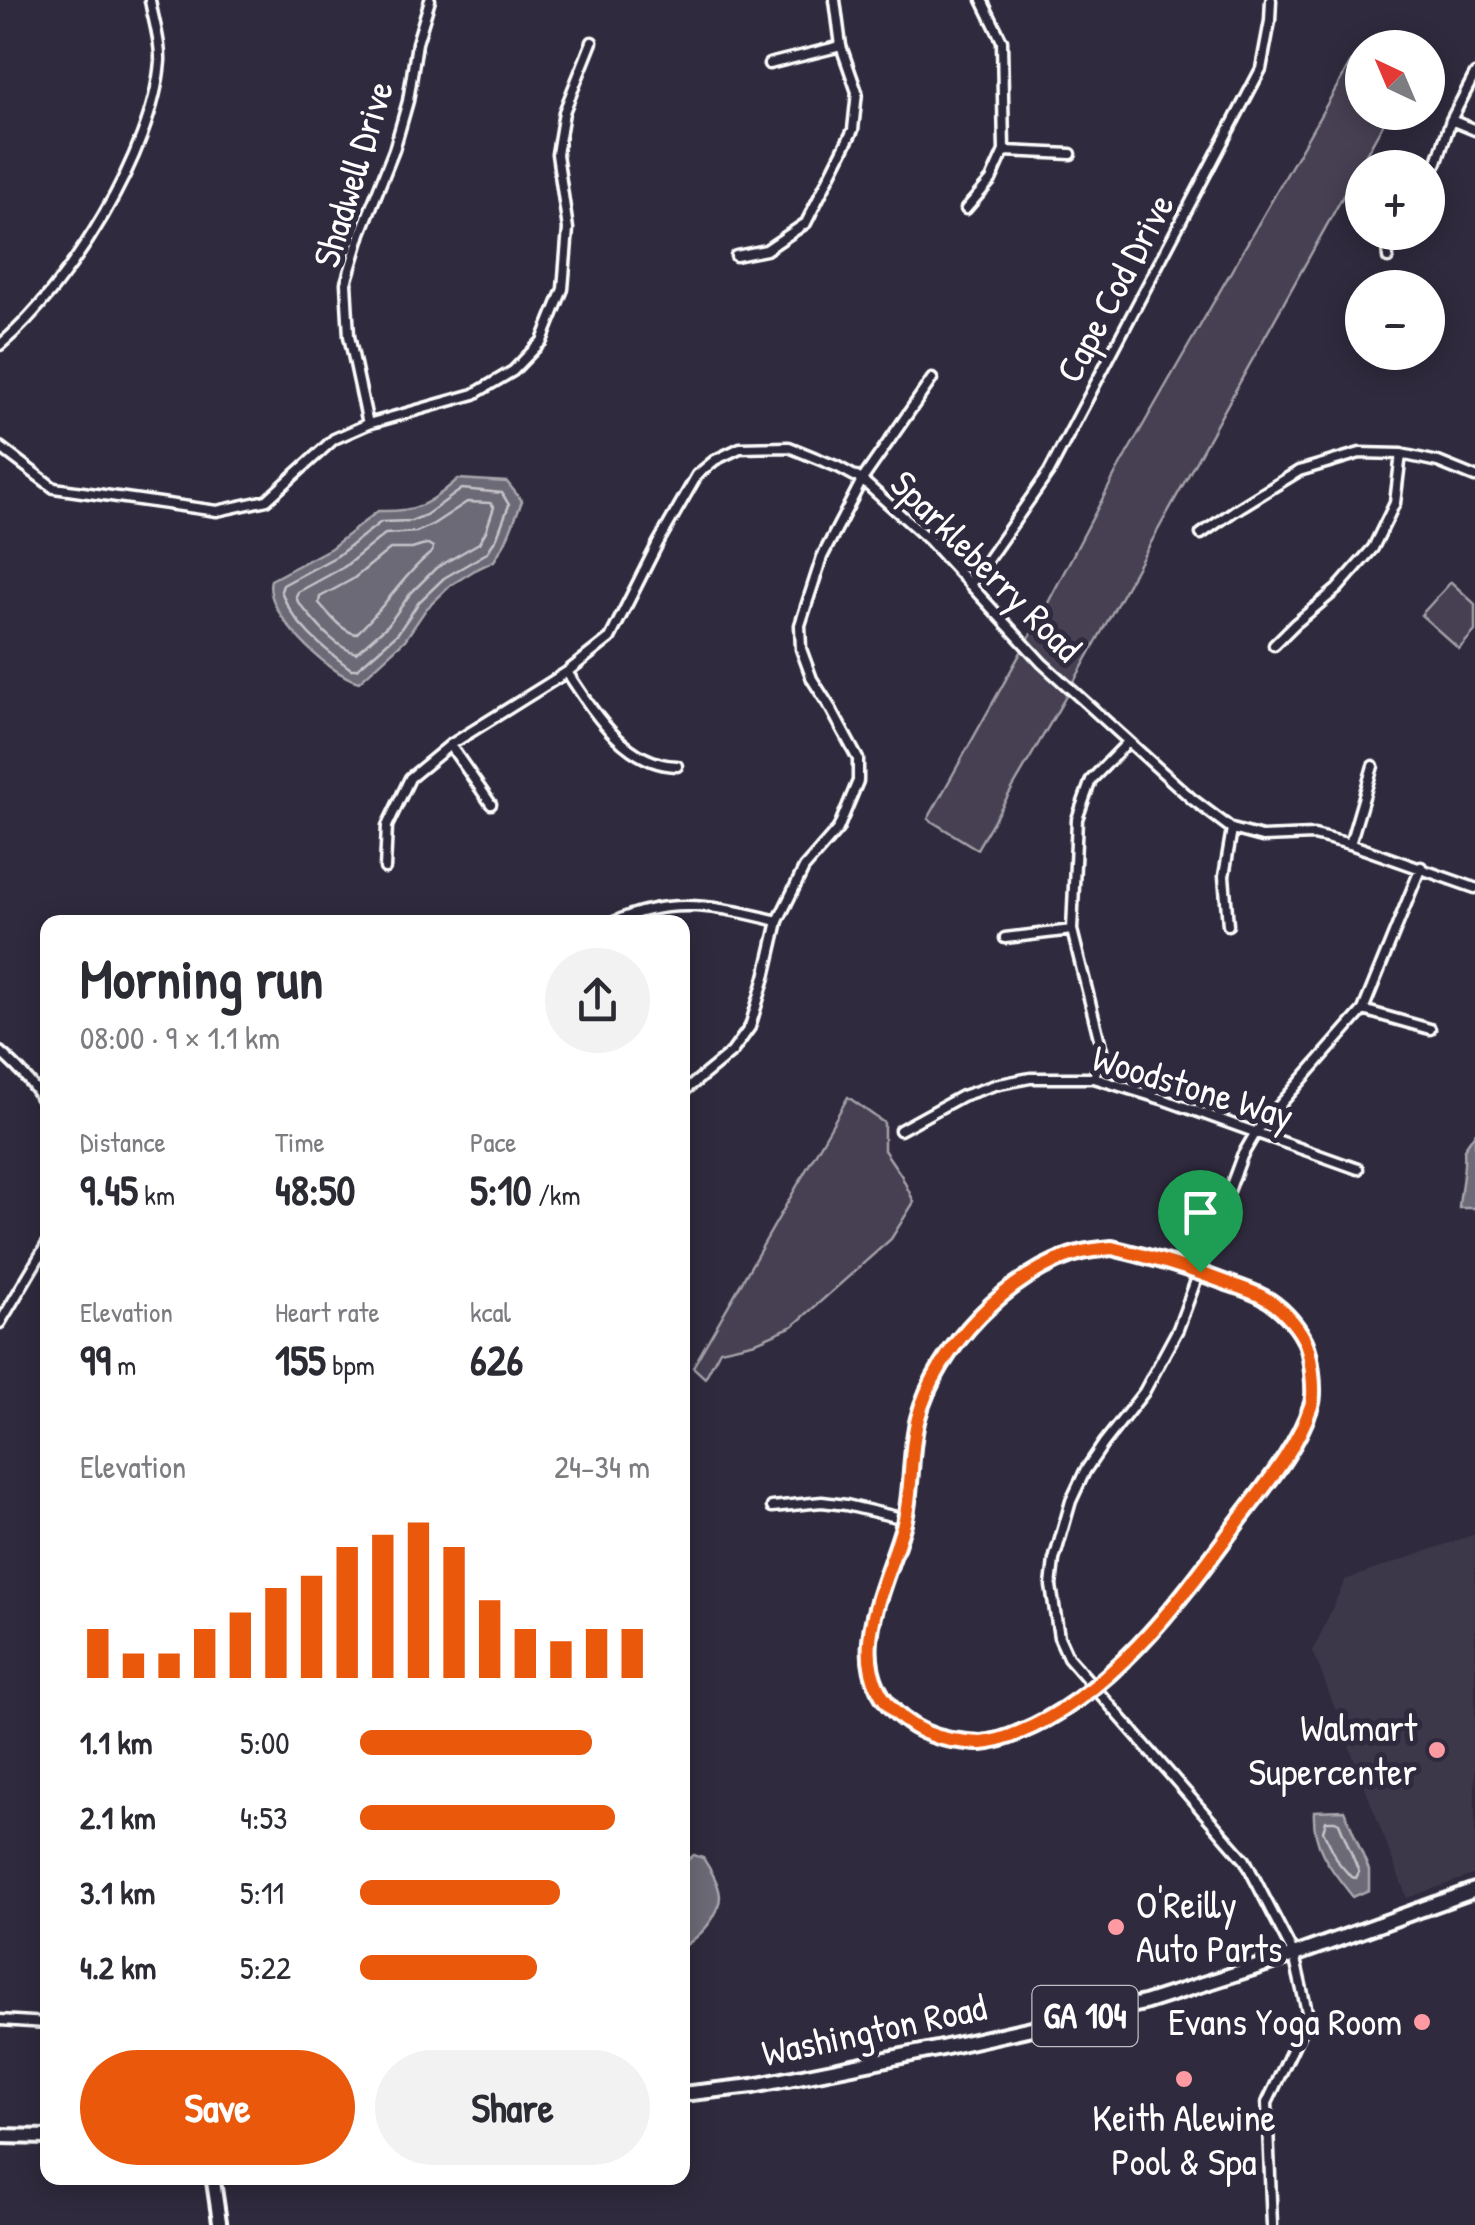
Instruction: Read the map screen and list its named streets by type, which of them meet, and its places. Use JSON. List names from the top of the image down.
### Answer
{
  "streets": {
    "main road": ["GA 104", "Washington Road"],
    "street": [
      "Shadwell Drive",
      "Cape Cod Drive",
      "Sparkleberry Road",
      "Woodstone Way"
    ]
  },
  "crossings": [
    ["Cape Cod Drive", "Sparkleberry Road"]
  ],
  "places": [
    "Walmart Supercenter",
    "O'Reilly Auto Parts",
    "Evans Yoga Room",
    "Keith Alewine Pool & Spa"
  ],
  "north": "top left",
  "page": {
    "map_buttons": ["+", "−"],
    "heading": ["Morning run", "08:00 · 9 × 1.1 km"],
    "stats": [
      ["Distance", "9.45 km"],
      ["Time", "48:50"],
      ["Pace", "5:10 /km"],
      ["Elevation", "99 m"],
      ["Heart rate", "155 bpm"],
      ["kcal", "626"]
    ],
    "chart": ["Elevation", "24–34 m"],
    "list": [
      {
        "name": "1.1 km",
        "note": "5:00"
      },
      {
        "name": "2.1 km",
        "note": "4:53"
      },
      {
        "name": "3.1 km",
        "note": "5:11"
      },
      {
        "name": "4.2 km",
        "note": "5:22"
      }
    ],
    "buttons": ["Save", "Share"]
  }
}
